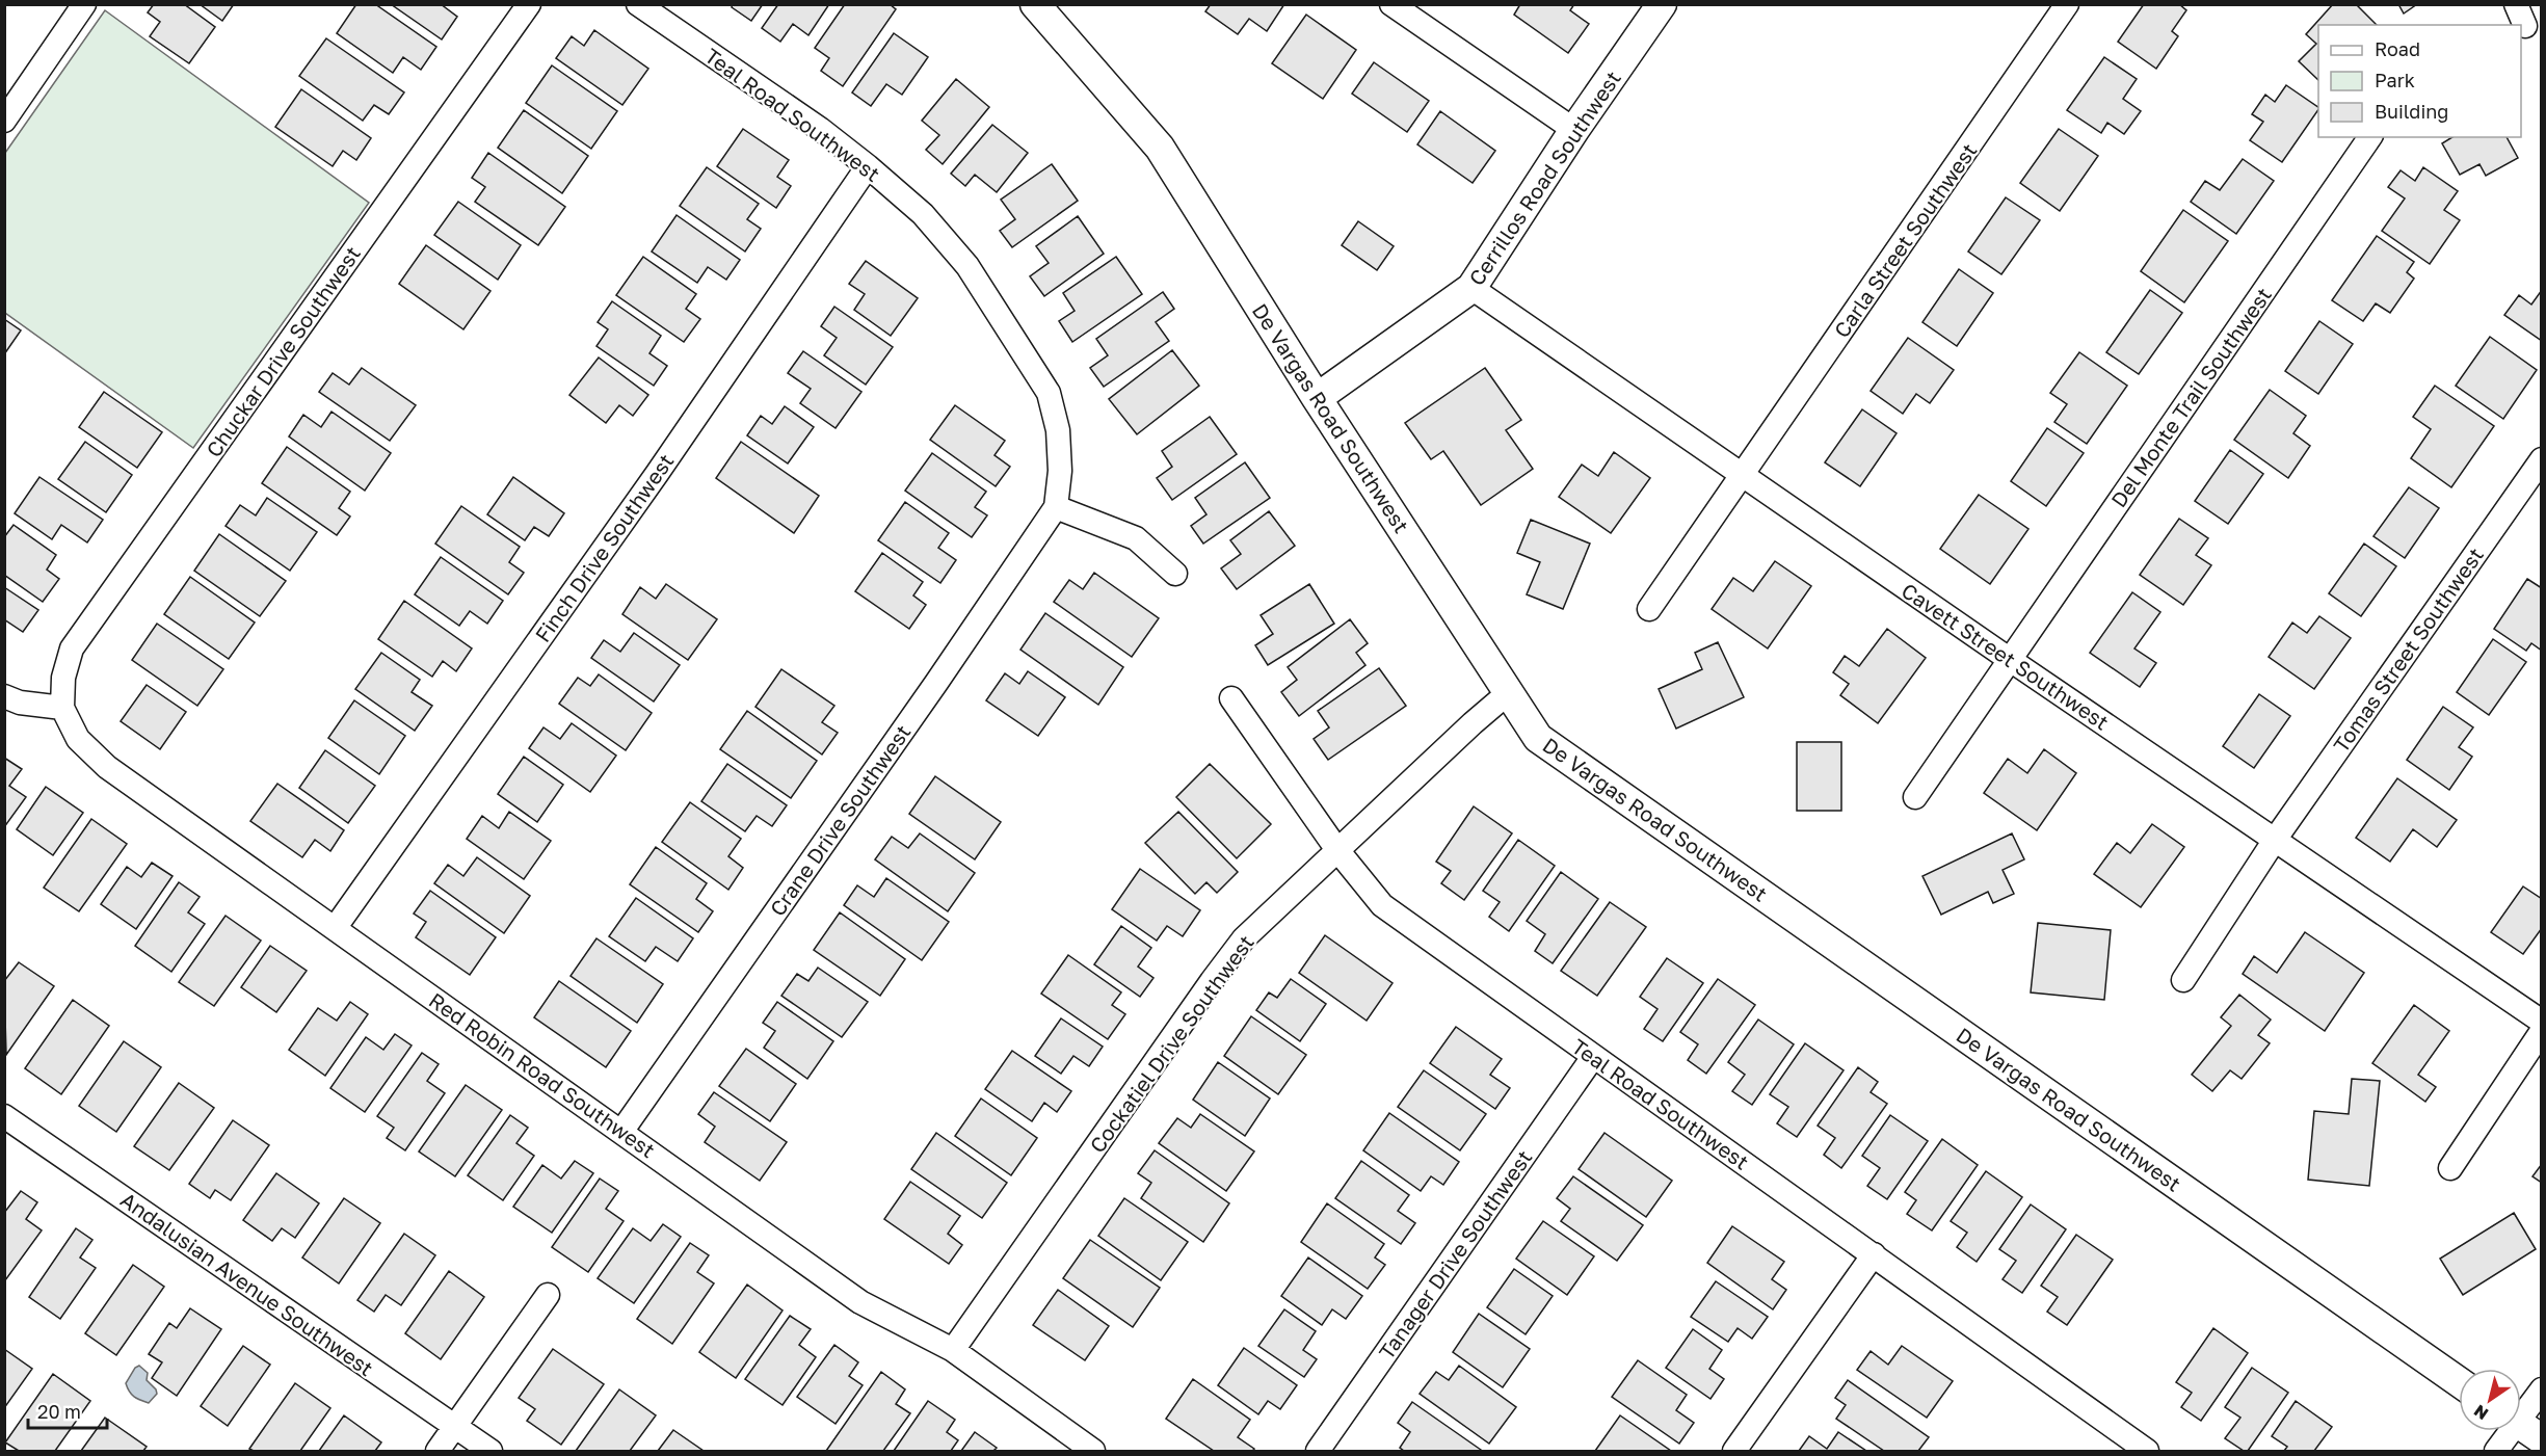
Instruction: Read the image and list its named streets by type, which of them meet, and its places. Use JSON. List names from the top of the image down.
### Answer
{
  "streets": {
    "street": [
      "Teal Road Southwest",
      "Cerrillos Road Southwest",
      "Carla Street Southwest",
      "Chuckar Drive Southwest",
      "Del Monte Trail Southwest",
      "De Vargas Road Southwest",
      "Finch Drive Southwest",
      "Tomas Street Southwest",
      "Cavett Street Southwest",
      "Crane Drive Southwest",
      "Cockatiel Drive Southwest",
      "Red Robin Road Southwest",
      "Tanager Drive Southwest",
      "Andalusian Avenue Southwest"
    ]
  },
  "crossings": [
    ["Teal Road Southwest", "Finch Drive Southwest"],
    ["Teal Road Southwest", "Crane Drive Southwest"],
    ["Teal Road Southwest", "Cockatiel Drive Southwest"],
    ["Teal Road Southwest", "Tanager Drive Southwest"],
    ["Cerrillos Road Southwest", "De Vargas Road Southwest"],
    ["Cerrillos Road Southwest", "Cavett Street Southwest"],
    ["Carla Street Southwest", "Cavett Street Southwest"],
    ["Chuckar Drive Southwest", "Red Robin Road Southwest"],
    ["Del Monte Trail Southwest", "Cavett Street Southwest"],
    ["De Vargas Road Southwest", "Cockatiel Drive Southwest"],
    ["Finch Drive Southwest", "Red Robin Road Southwest"],
    ["Tomas Street Southwest", "Cavett Street Southwest"],
    ["Crane Drive Southwest", "Red Robin Road Southwest"],
    ["Cockatiel Drive Southwest", "Red Robin Road Southwest"]
  ],
  "legend": ["Road", "Park", "Building"],
  "scale_bar": "20 m",
  "north": "bottom left"
}
